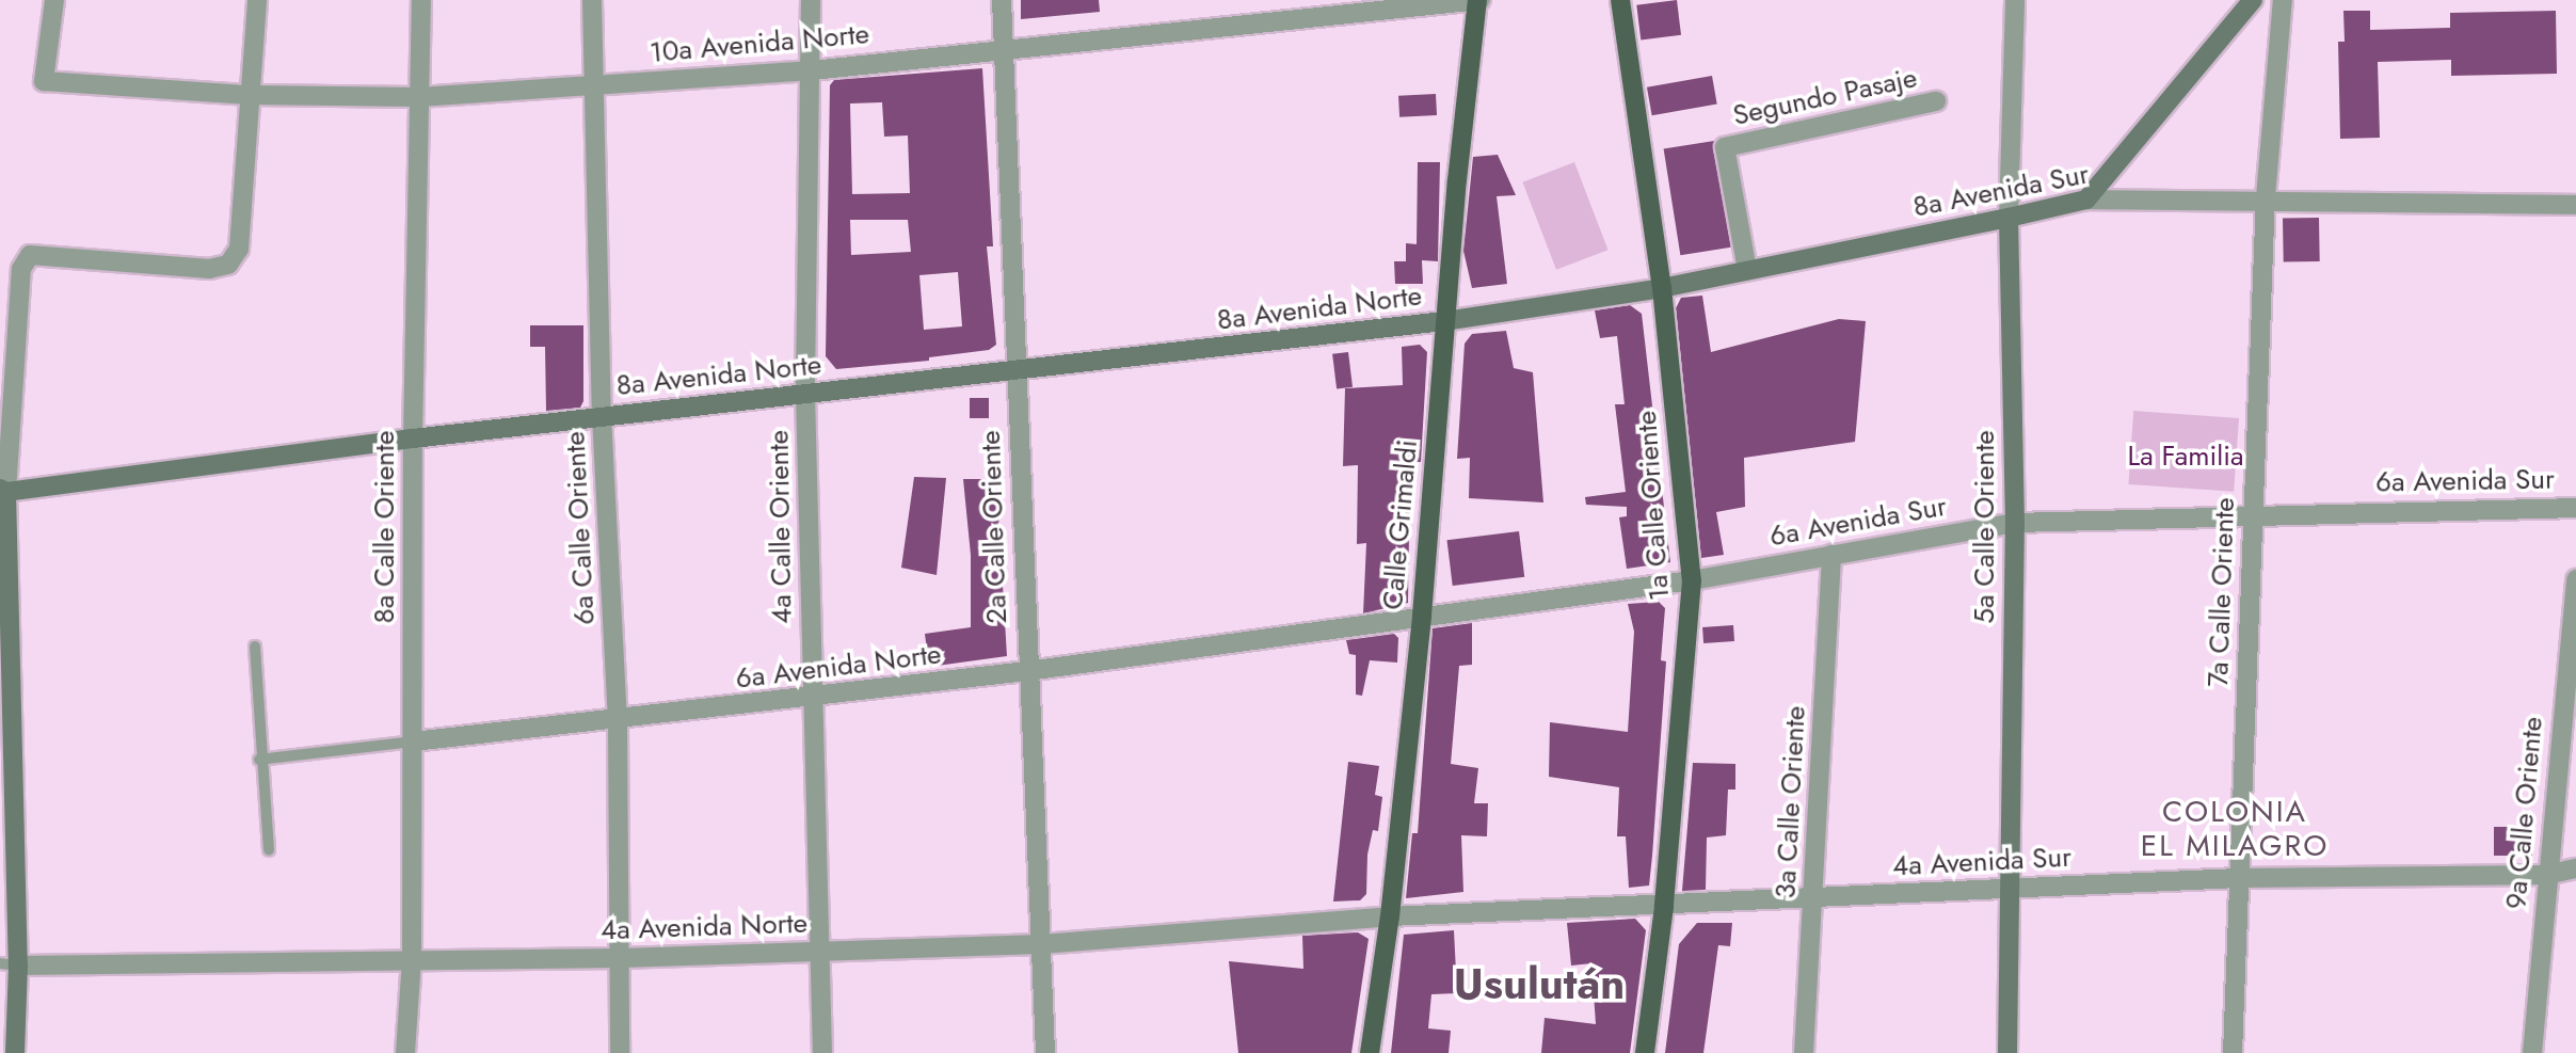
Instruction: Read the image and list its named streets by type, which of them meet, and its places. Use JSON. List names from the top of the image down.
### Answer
{
  "streets": {
    "main road": ["1a Calle Oriente", "Calle Grimaldi"],
    "street": [
      "10a Avenida Norte",
      "Segundo Pasaje",
      "8a Avenida Sur",
      "8a Avenida Norte",
      "6a Avenida Sur",
      "8a Calle Oriente",
      "4a Calle Oriente",
      "2a Calle Oriente",
      "5a Calle Oriente",
      "6a Calle Oriente",
      "7a Calle Oriente",
      "6a Avenida Norte",
      "3a Calle Oriente",
      "9a Calle Oriente",
      "4a Avenida Sur",
      "4a Avenida Norte"
    ]
  },
  "crossings": [
    ["10a Avenida Norte", "Calle Grimaldi"],
    ["10a Avenida Norte", "8a Calle Oriente"],
    ["10a Avenida Norte", "4a Calle Oriente"],
    ["10a Avenida Norte", "2a Calle Oriente"],
    ["10a Avenida Norte", "6a Calle Oriente"],
    ["Segundo Pasaje", "8a Avenida Sur"],
    ["8a Avenida Sur", "8a Avenida Norte"],
    ["8a Avenida Sur", "1a Calle Oriente"],
    ["8a Avenida Sur", "Calle Grimaldi"],
    ["8a Avenida Sur", "5a Calle Oriente"],
    ["8a Avenida Sur", "7a Calle Oriente"],
    ["8a Avenida Norte", "Calle Grimaldi"],
    ["8a Avenida Norte", "8a Calle Oriente"],
    ["8a Avenida Norte", "4a Calle Oriente"],
    ["8a Avenida Norte", "2a Calle Oriente"],
    ["8a Avenida Norte", "6a Calle Oriente"],
    ["6a Avenida Sur", "1a Calle Oriente"],
    ["6a Avenida Sur", "Calle Grimaldi"],
    ["6a Avenida Sur", "5a Calle Oriente"],
    ["6a Avenida Sur", "7a Calle Oriente"],
    ["6a Avenida Sur", "6a Avenida Norte"],
    ["6a Avenida Sur", "3a Calle Oriente"],
    ["1a Calle Oriente", "4a Avenida Sur"],
    ["Calle Grimaldi", "6a Avenida Norte"],
    ["Calle Grimaldi", "4a Avenida Sur"],
    ["Calle Grimaldi", "4a Avenida Norte"],
    ["8a Calle Oriente", "6a Avenida Norte"],
    ["8a Calle Oriente", "4a Avenida Norte"],
    ["4a Calle Oriente", "6a Avenida Norte"],
    ["4a Calle Oriente", "4a Avenida Norte"],
    ["2a Calle Oriente", "6a Avenida Norte"],
    ["2a Calle Oriente", "4a Avenida Norte"],
    ["5a Calle Oriente", "4a Avenida Sur"],
    ["6a Calle Oriente", "6a Avenida Norte"],
    ["6a Calle Oriente", "4a Avenida Norte"],
    ["7a Calle Oriente", "4a Avenida Sur"],
    ["3a Calle Oriente", "4a Avenida Sur"],
    ["9a Calle Oriente", "4a Avenida Sur"],
    ["4a Avenida Sur", "4a Avenida Norte"]
  ],
  "districts": ["COLONIA EL MILAGRO", "Usulután"],
  "parks": ["La Familia"]
}
